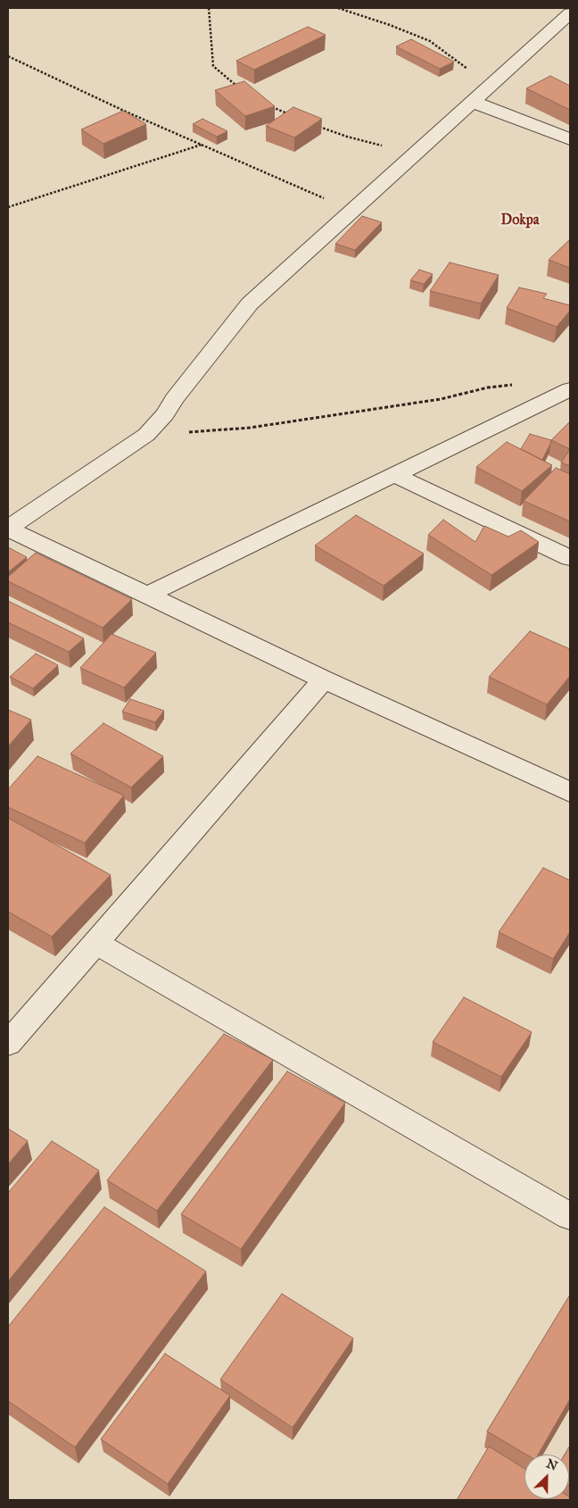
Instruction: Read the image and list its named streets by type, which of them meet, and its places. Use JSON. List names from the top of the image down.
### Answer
{
  "districts": ["Dokpa"],
  "north": "top right"
}
